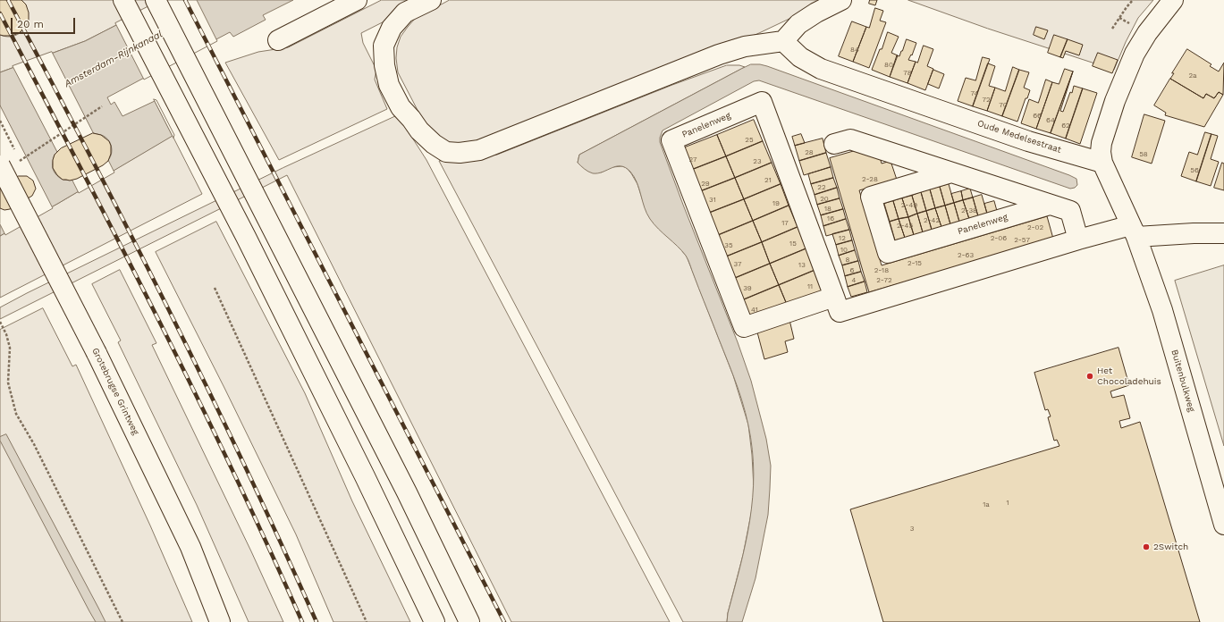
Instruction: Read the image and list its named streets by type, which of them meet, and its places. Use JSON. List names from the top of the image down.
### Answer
{
  "streets": {
    "main road": [
      "Panelenweg",
      "Oude Medelsestraat",
      "Buitenbulkweg",
      "Grotebrugse Grintweg"
    ]
  },
  "crossings": [
    ["Panelenweg", "Buitenbulkweg"]
  ],
  "water": ["Amsterdam-Rijnkanaal"],
  "places": ["Het Chocoladehuis", "2Switch"],
  "house_numbers": [
    "84",
    "80",
    "78",
    "2a",
    "74",
    "72",
    "70",
    "66",
    "64",
    "62",
    "25",
    "28",
    "58",
    "27",
    "23",
    "56",
    "2-28",
    "21",
    "29",
    "22",
    "20",
    "31",
    "19",
    "2-49",
    "18",
    "2-38",
    "16",
    "2-42",
    "17",
    "2-45",
    "2-02",
    "12",
    "2-06",
    "2-57",
    "15",
    "35",
    "10",
    "2-63",
    "8",
    "2-15",
    "37",
    "13",
    "6",
    "2-18",
    "4",
    "2-72",
    "11",
    "39",
    "41",
    "1",
    "1a",
    "3"
  ],
  "scale_bar": "20 m"
}
